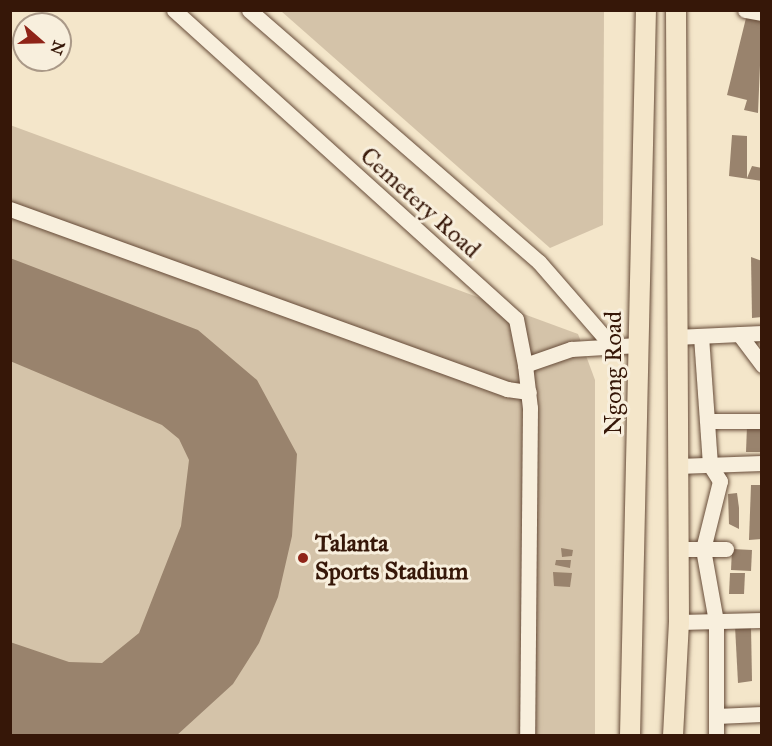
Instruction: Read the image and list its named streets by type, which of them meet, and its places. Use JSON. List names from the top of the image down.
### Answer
{
  "streets": {
    "main road": ["Ngong Road"],
    "street": ["Cemetery Road"]
  },
  "places": ["Talanta Sports Stadium"],
  "north": "right"
}
